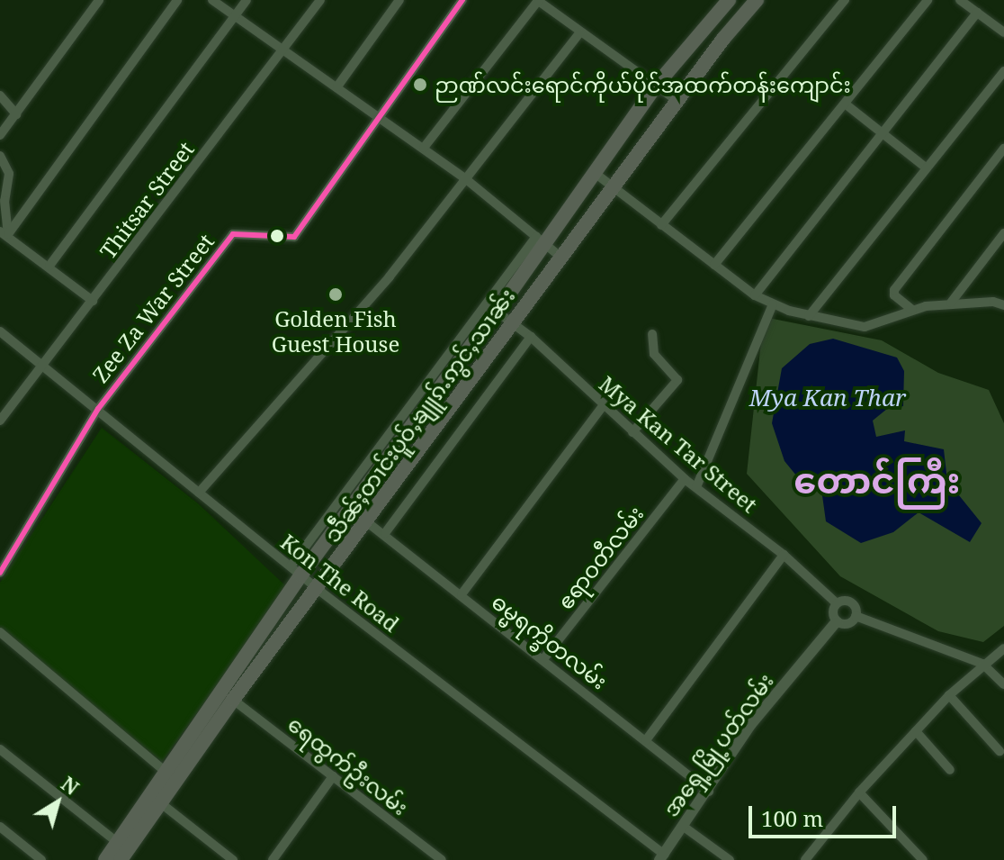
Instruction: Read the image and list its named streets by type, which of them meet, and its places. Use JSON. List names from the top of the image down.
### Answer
{
  "streets": {
    "highway": ["သဵႅၼ်ႈတၢင်းပူဝ်ႇၶျူၵ်ႉဢွင်ႇသၢၼ်း"],
    "street": [
      "Thitsar Street",
      "Zee Za War Street",
      "Mya Kan Tar Street",
      "ဧရာဝတီလမ်း",
      "Kon The Road",
      "ဓမ္မရက္ခိတလမ်း",
      "အရှေ့မြို့ပတ်လမ်း",
      "ရေထွက်ဦးလမ်း"
    ]
  },
  "crossings": [
    ["Thitsar Street", "Kon The Road"],
    ["Zee Za War Street", "Kon The Road"],
    ["သဵႅၼ်ႈတၢင်းပူဝ်ႇၶျူၵ်ႉဢွင်ႇသၢၼ်း", "Mya Kan Tar Street"],
    ["သဵႅၼ်ႈတၢင်းပူဝ်ႇၶျူၵ်ႉဢွင်ႇသၢၼ်း", "Kon The Road"],
    ["သဵႅၼ်ႈတၢင်းပူဝ်ႇၶျူၵ်ႉဢွင်ႇသၢၼ်း", "ဓမ္မရက္ခိတလမ်း"],
    ["သဵႅၼ်ႈတၢင်းပူဝ်ႇၶျူၵ်ႉဢွင်ႇသၢၼ်း", "ရေထွက်ဦးလမ်း"],
    ["Mya Kan Tar Street", "ဧရာဝတီလမ်း"],
    ["Mya Kan Tar Street", "အရှေ့မြို့ပတ်လမ်း"],
    ["ဧရာဝတီလမ်း", "ဓမ္မရက္ခိတလမ်း"],
    ["Kon The Road", "အရှေ့မြို့ပတ်လမ်း"],
    ["ဓမ္မရက္ခိတလမ်း", "အရှေ့မြို့ပတ်လမ်း"]
  ],
  "districts": ["တောင်ကြီး"],
  "water": ["Mya Kan Thar"],
  "places": ["ဉာဏ်လင်းရောင်ကိုယ်ပိုင်အထက်တန်း‌ကျောင်း", "Golden Fish Guest House"],
  "scale_bar": "100 m",
  "north": "top right"
}
